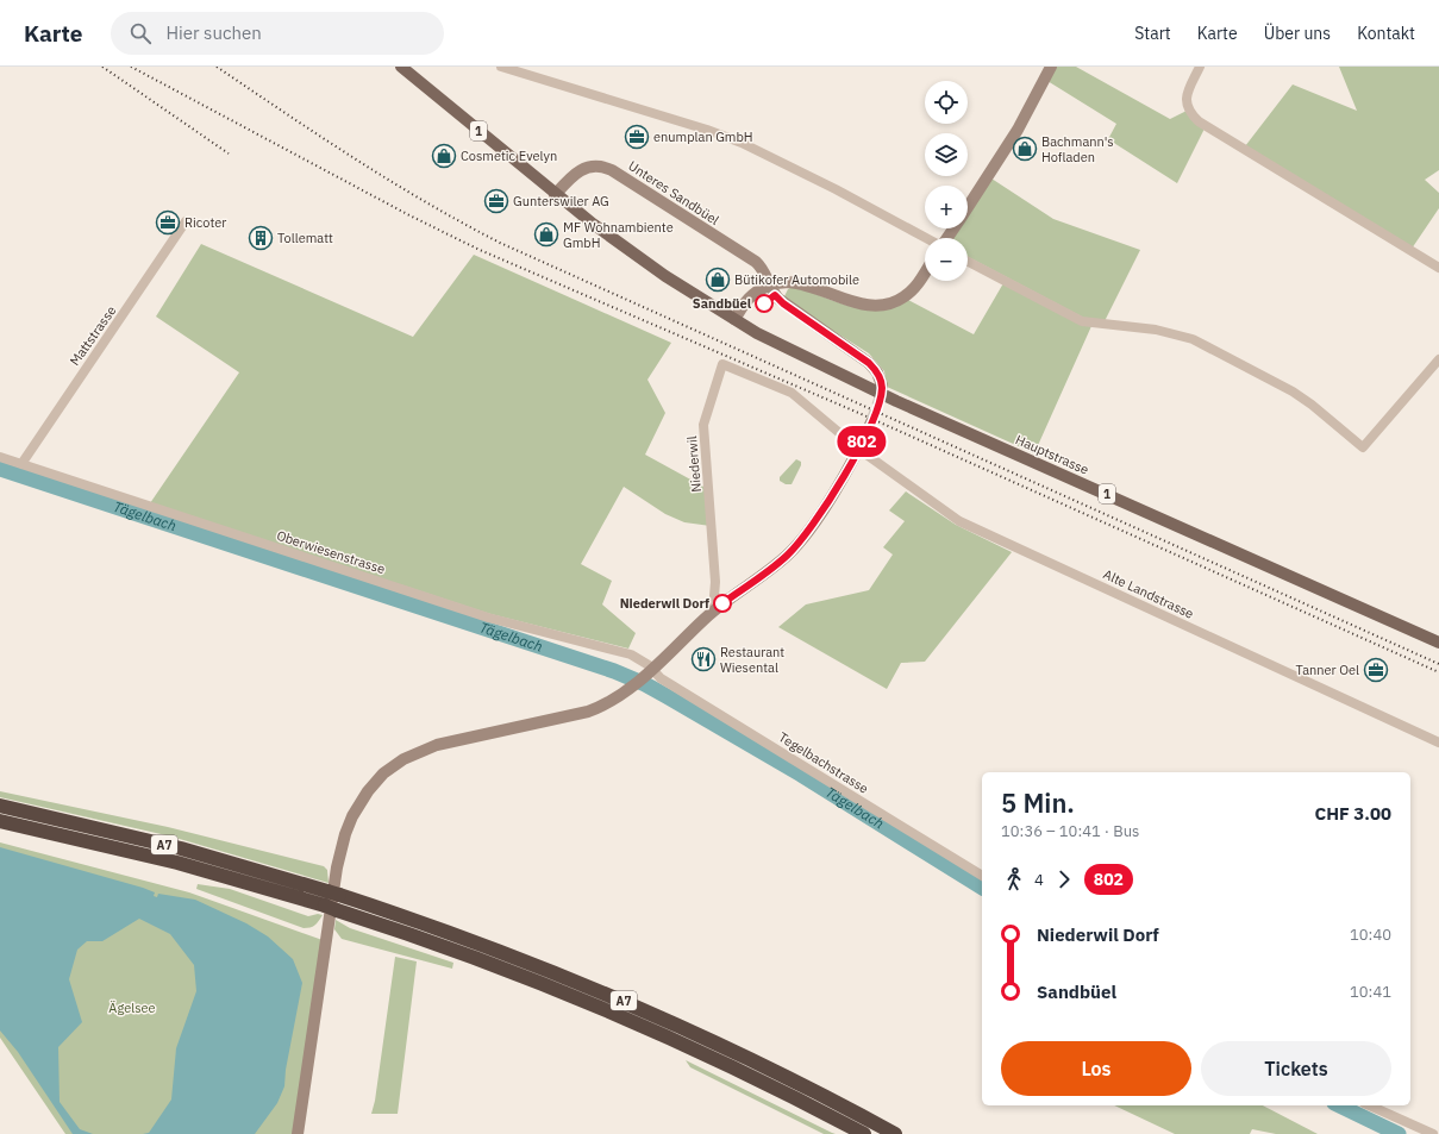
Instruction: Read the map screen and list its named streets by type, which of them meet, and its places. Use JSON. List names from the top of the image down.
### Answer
{
  "streets": {
    "highway": ["A7"],
    "main road": ["1", "Hauptstrasse"],
    "street": [
      "Unteres Sandbüel",
      "Mattstrasse",
      "Niederwil",
      "Oberwiesenstrasse",
      "Alte Landstrasse",
      "Tegelbachstrasse"
    ]
  },
  "crossings": [
    ["1", "Unteres Sandbüel"],
    ["1", "Hauptstrasse"],
    ["Mattstrasse", "Oberwiesenstrasse"],
    ["Niederwil", "Alte Landstrasse"],
    ["Oberwiesenstrasse", "Tegelbachstrasse"]
  ],
  "water": ["Tägelbach"],
  "parks": ["Ägelsee"],
  "places": {
    "office": [
      "enumplan GmbH",
      "Gunterswiler AG",
      "Ricoter",
      "Tanner Oel"
    ],
    "shop": [
      "Bachmann's Hofladen",
      "Cosmetic Evelyn",
      "MF Wohnambiente GmbH",
      "Bütikofer Automobile"
    ],
    "building": ["Tollematt"],
    "other": ["Sandbüel", "Niederwil Dorf"],
    "restaurant": ["Restaurant Wiesental"]
  },
  "lines": ["bus line 802"],
  "page": {
    "header": "Karte",
    "search": "Hier suchen",
    "nav": [
      "Start",
      "Karte",
      "Über uns",
      "Kontakt"
    ],
    "on_map": "802",
    "map_buttons": ["+", "−"],
    "heading": ["5 Min.", "10:36 – 10:41 · Bus", "CHF 3.00"],
    "legs": ["4", "802"],
    "list": [
      {
        "name": "Niederwil Dorf",
        "value": "10:40"
      },
      {
        "name": "Sandbüel",
        "value": "10:41"
      }
    ],
    "buttons": ["Los", "Tickets"]
  }
}
